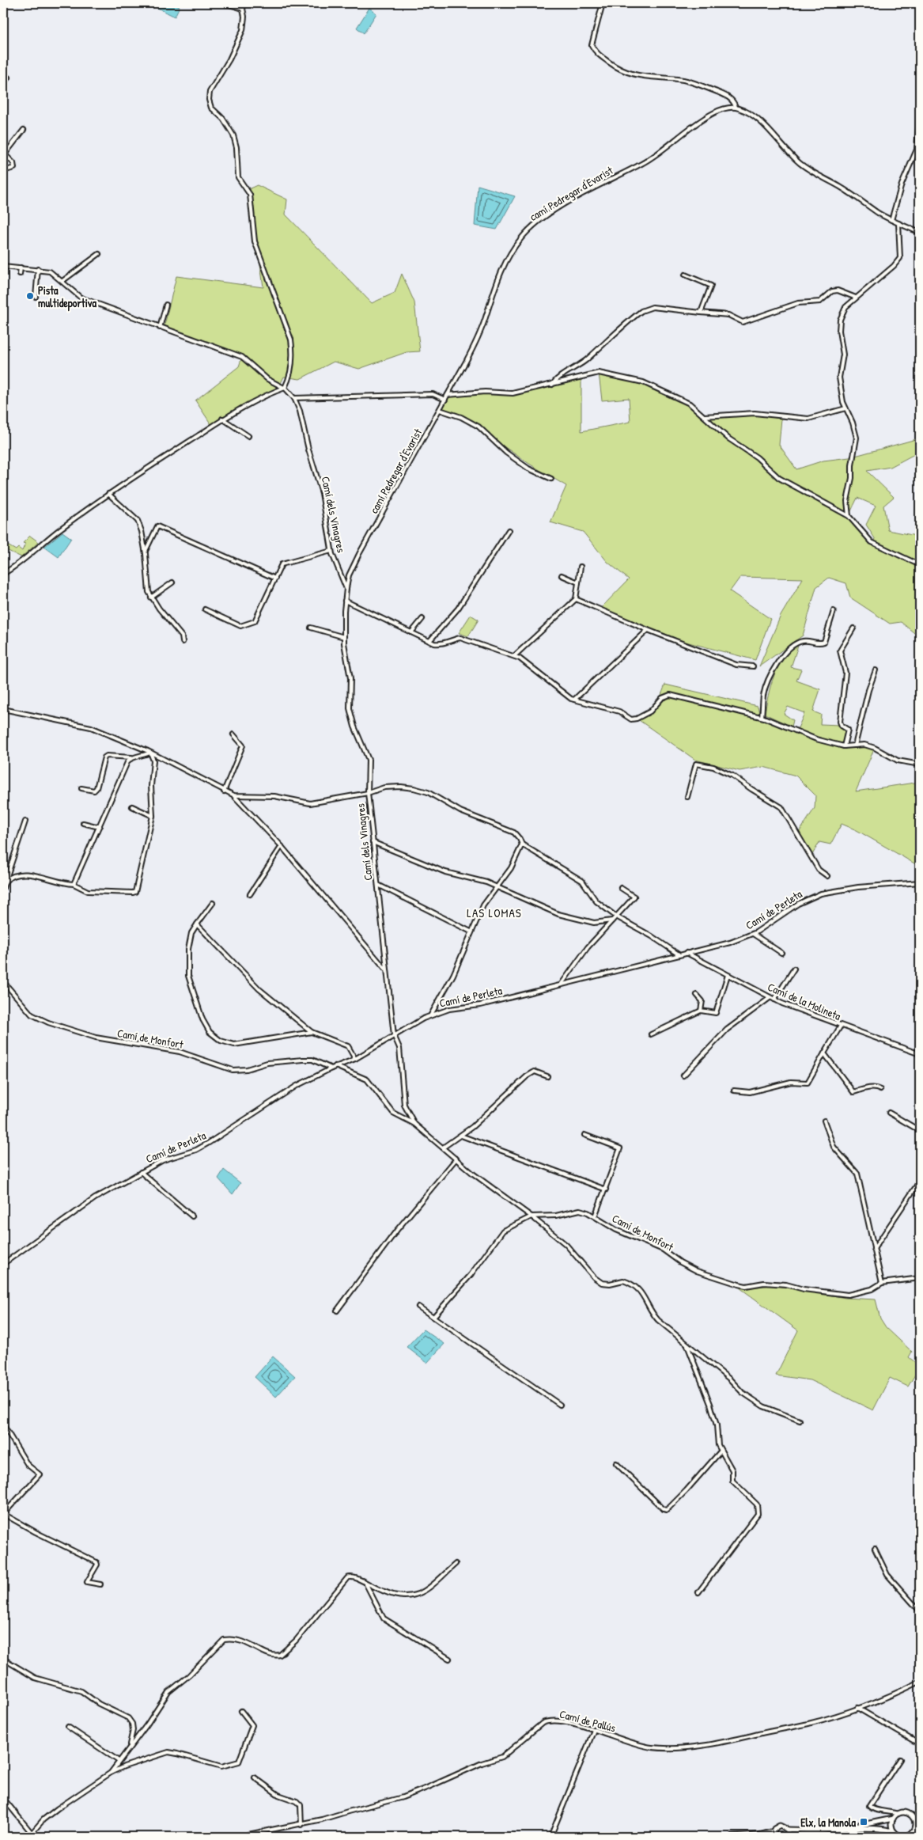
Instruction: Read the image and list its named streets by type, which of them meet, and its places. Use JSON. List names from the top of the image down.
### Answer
{
  "streets": {
    "street": [
      "camí Pedregar d'Evarist",
      "Camí dels Vinagres",
      "Camí de Perleta",
      "Camí de la Molineta",
      "Camí de Monfort",
      "Camí de Pallús"
    ]
  },
  "crossings": [
    ["camí Pedregar d'Evarist", "Camí dels Vinagres"],
    ["Camí dels Vinagres", "Camí de Perleta"],
    ["Camí de Perleta", "Camí de la Molineta"],
    ["Camí de Perleta", "Camí de Monfort"]
  ],
  "districts": ["LAS LOMAS"],
  "places": {
    "other": ["Pista multideportiva"],
    "transit": ["Elx, la Manola"]
  }
}
